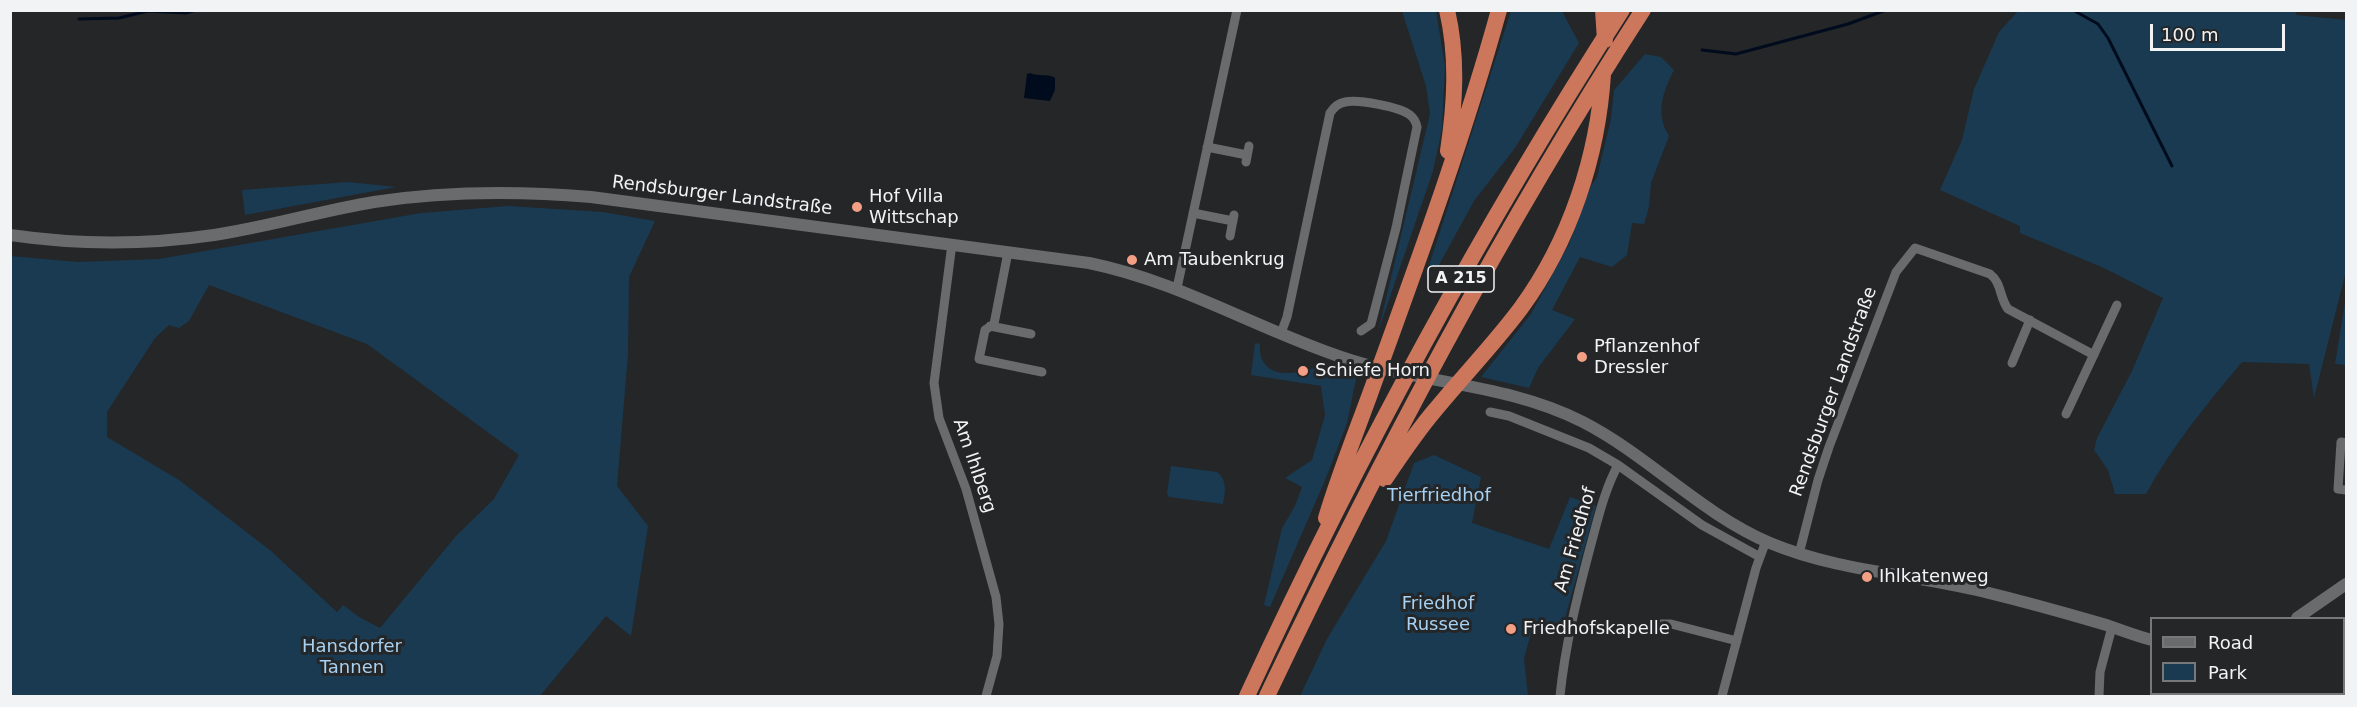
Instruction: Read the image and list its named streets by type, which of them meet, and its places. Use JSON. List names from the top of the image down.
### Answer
{
  "streets": {
    "highway": ["A 215"],
    "street": ["Rendsburger Landstraße", "Am Ihlberg", "Am Friedhof"]
  },
  "crossings": [
    ["Rendsburger Landstraße", "Am Ihlberg"]
  ],
  "parks": ["Tierfriedhof", "Friedhof Russee", "Hansdorfer Tannen"],
  "places": [
    "Hof Villa Wittschap",
    "Am Taubenkrug",
    "Pflanzenhof Dressler",
    "Schiefe Horn",
    "Ihlkatenweg",
    "Friedhofskapelle"
  ],
  "legend": ["Road", "Park"],
  "scale_bar": "100 m"
}
